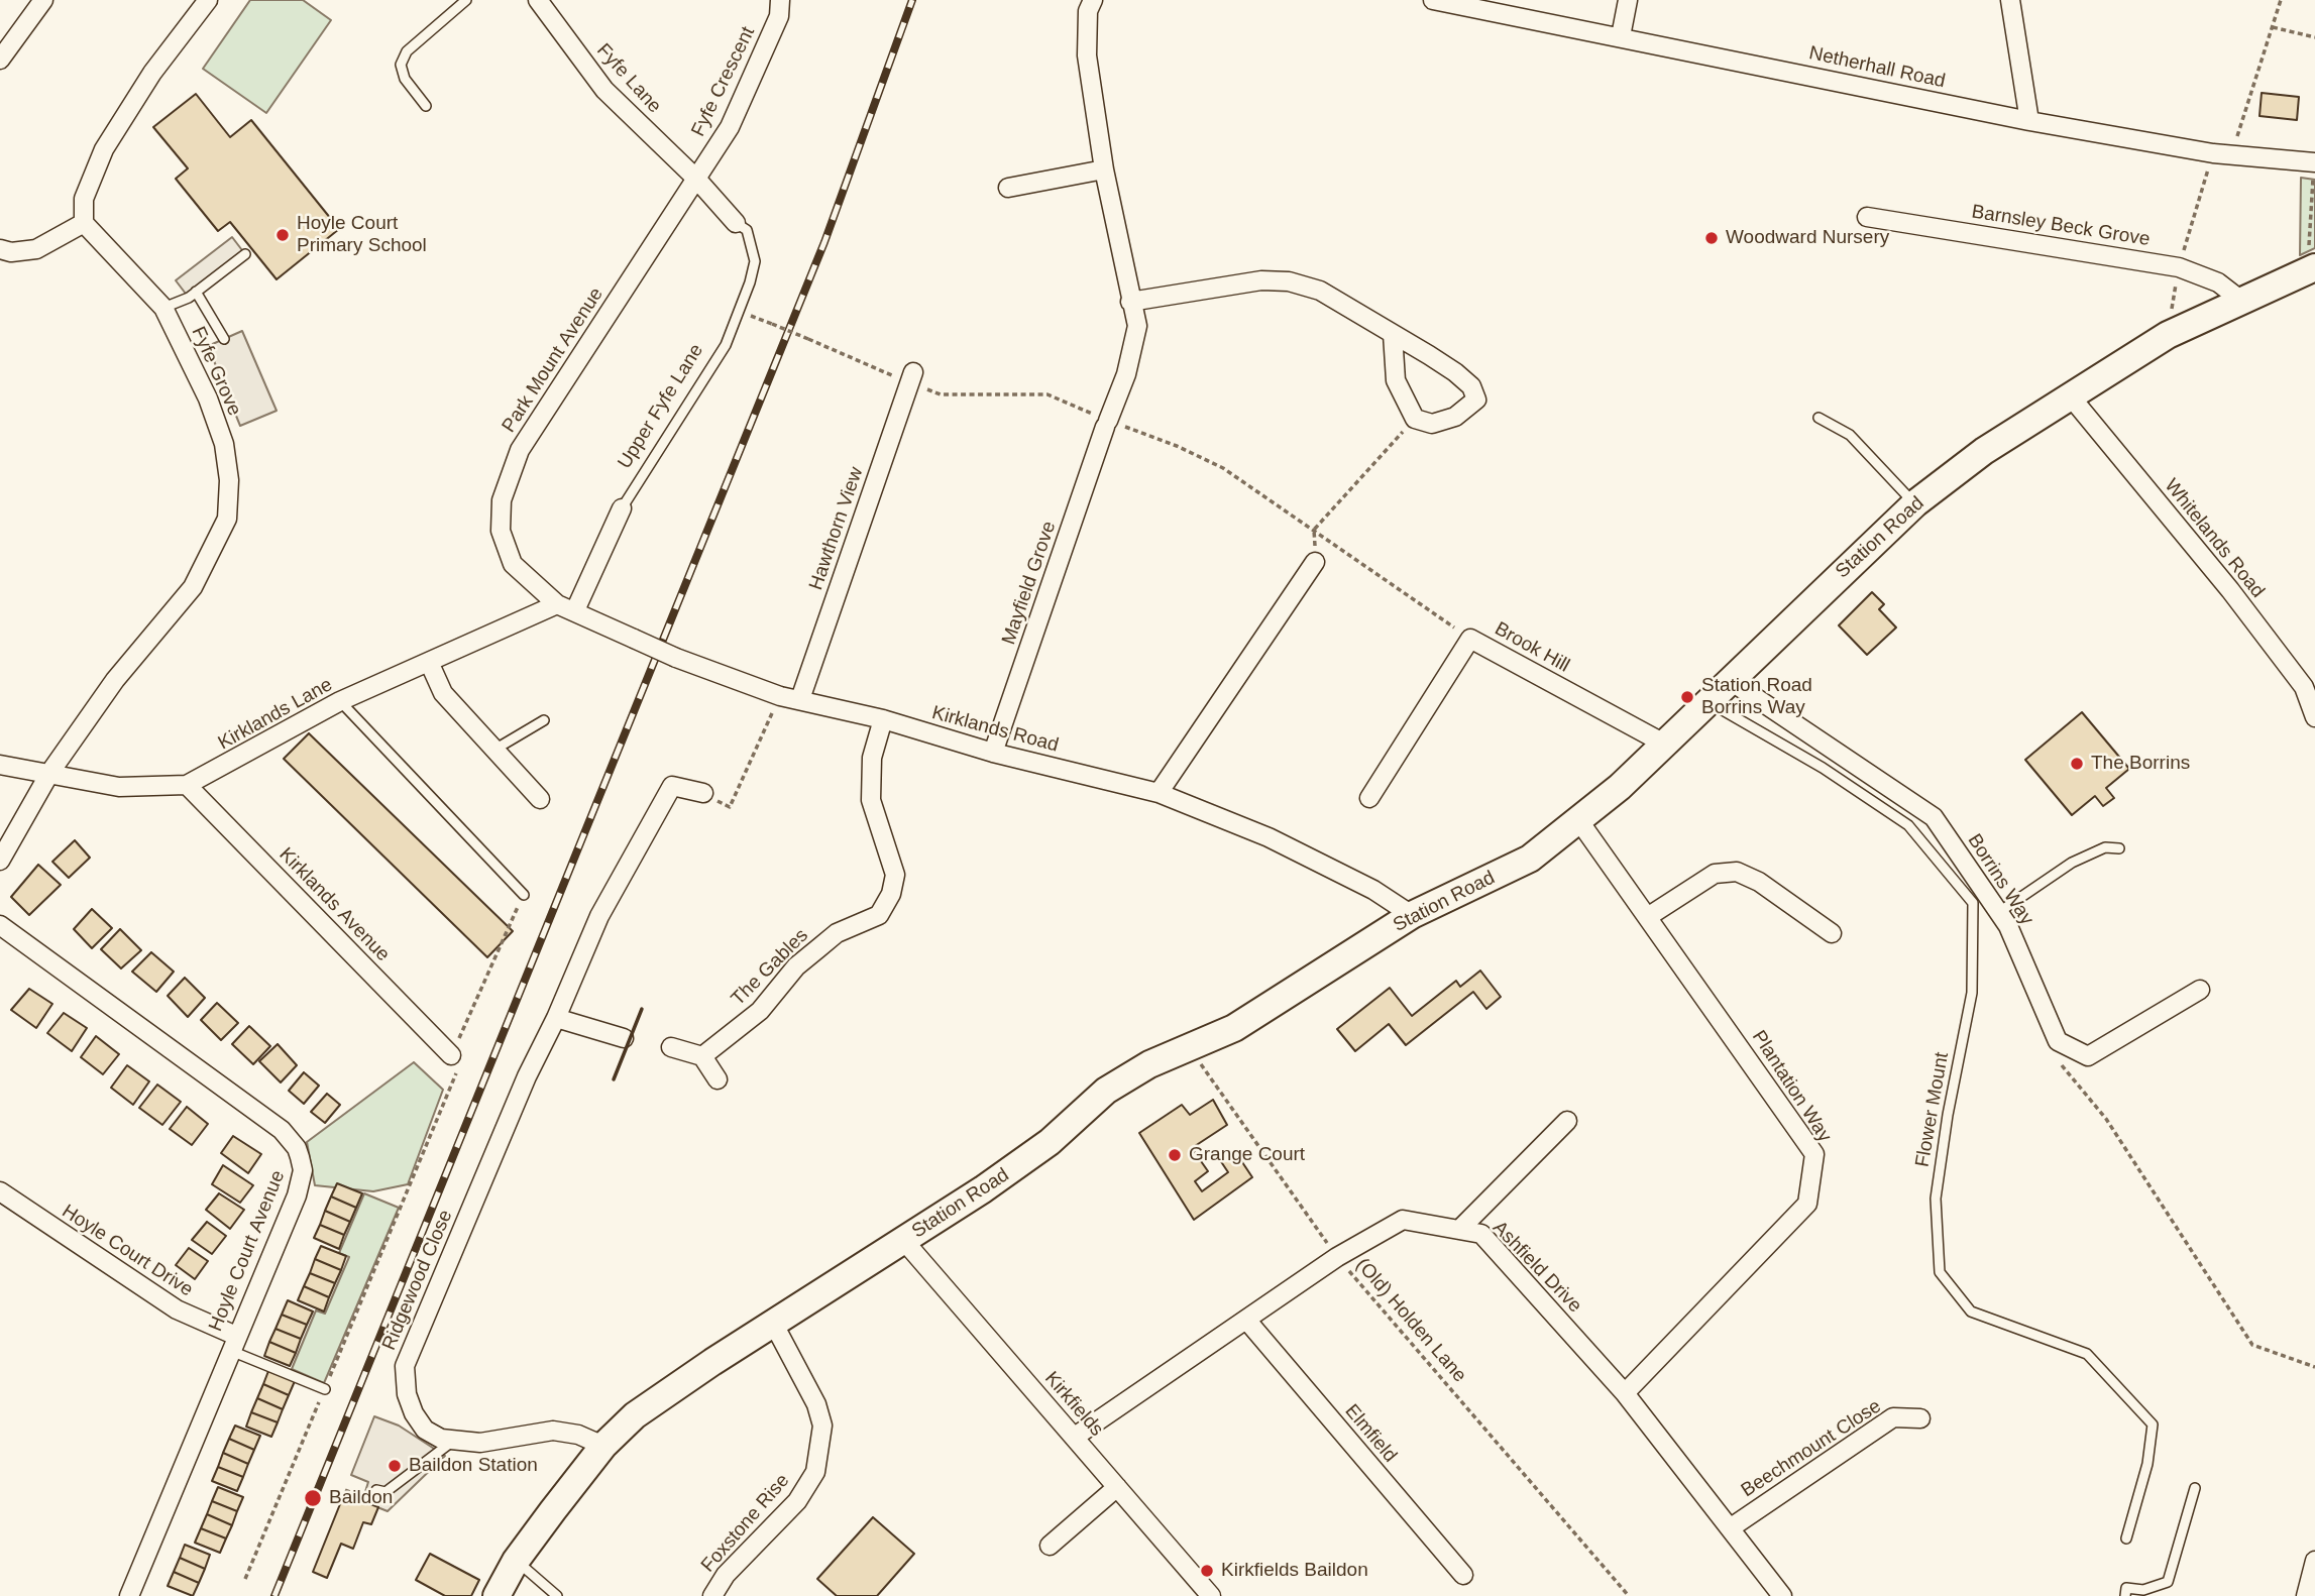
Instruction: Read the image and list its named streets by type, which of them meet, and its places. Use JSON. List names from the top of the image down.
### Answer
{
  "streets": {
    "street": [
      "Netherhall Road",
      "Fyfe Lane",
      "Fyfe Crescent",
      "Barnsley Beck Grove",
      "Park Mount Avenue",
      "Fyfe Grove",
      "Upper Fyfe Lane",
      "Hawthorn View",
      "Station Road",
      "Whitelands Road",
      "Mayfield Grove",
      "Brook Hill",
      "Kirklands Lane",
      "Kirklands Road",
      "Borrins Way",
      "Kirklands Avenue",
      "The Gables",
      "Plantation Way",
      "Hoyle Court Drive",
      "Hoyle Court Avenue",
      "Ashfield Drive",
      "Ridgewood Close",
      "Kirkfields",
      "Elmfield",
      "Beechmount Close",
      "Foxstone Rise"
    ],
    "lane": ["Flower Mount"],
    "path": ["(Old) Holden Lane"]
  },
  "crossings": [
    ["Fyfe Lane", "Fyfe Crescent"],
    ["Fyfe Lane", "Park Mount Avenue"],
    ["Fyfe Lane", "Upper Fyfe Lane"],
    ["Fyfe Crescent", "Park Mount Avenue"],
    ["Barnsley Beck Grove", "Station Road"],
    ["Park Mount Avenue", "Kirklands Lane"],
    ["Park Mount Avenue", "Kirklands Road"],
    ["Fyfe Grove", "Kirklands Lane"],
    ["Upper Fyfe Lane", "Kirklands Road"],
    ["Hawthorn View", "Kirklands Road"],
    ["Station Road", "Whitelands Road"],
    ["Station Road", "Brook Hill"],
    ["Station Road", "Kirklands Road"],
    ["Station Road", "Borrins Way"],
    ["Station Road", "Plantation Way"],
    ["Station Road", "Flower Mount"],
    ["Station Road", "Ridgewood Close"],
    ["Station Road", "(Old) Holden Lane"],
    ["Station Road", "Kirkfields"],
    ["Station Road", "Foxstone Rise"],
    ["Mayfield Grove", "Kirklands Road"],
    ["Kirklands Lane", "Kirklands Road"],
    ["Kirklands Lane", "Kirklands Avenue"],
    ["Kirklands Road", "The Gables"],
    ["Plantation Way", "Ashfield Drive"],
    ["Hoyle Court Drive", "Hoyle Court Avenue"],
    ["Ashfield Drive", "(Old) Holden Lane"],
    ["Ashfield Drive", "Kirkfields"],
    ["Ashfield Drive", "Elmfield"],
    ["Ashfield Drive", "Beechmount Close"]
  ],
  "places": [
    "Hoyle Court Primary School",
    "Woodward Nursery",
    "Station Road Borrins Way",
    "The Borrins",
    "Grange Court",
    "Baildon Station",
    "Baildon",
    "Kirkfields Baildon"
  ]
}
